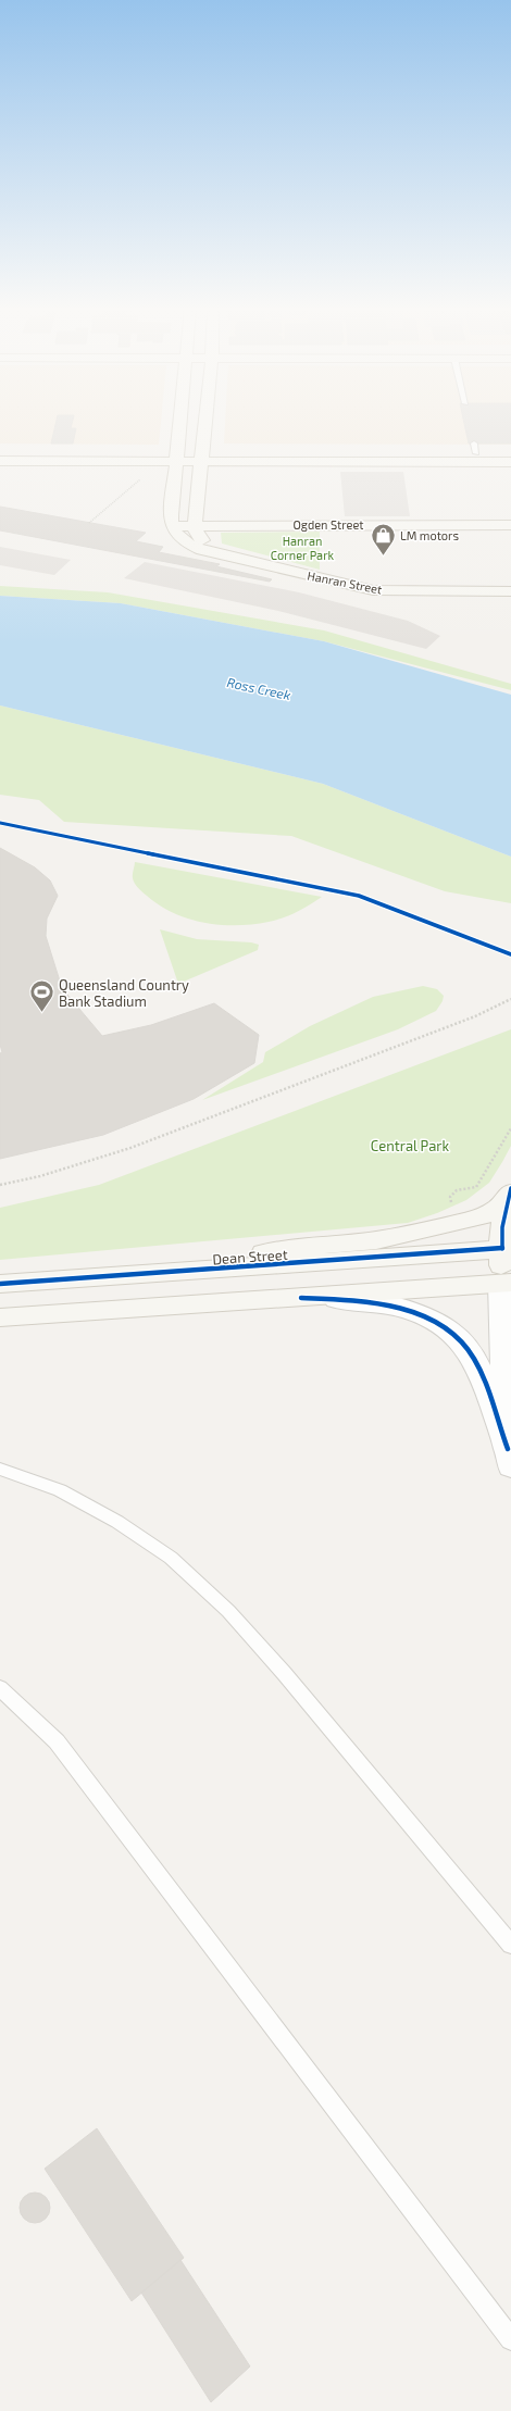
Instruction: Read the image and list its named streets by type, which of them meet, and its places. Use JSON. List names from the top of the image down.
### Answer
{
  "streets": {
    "main road": ["Ogden Street", "Hanran Street", "Dean Street"]
  },
  "crossings": [
    ["Ogden Street", "Hanran Street"]
  ],
  "water": ["Ross Creek"],
  "parks": ["Hanran Corner Park", "Central Park"],
  "places": {
    "shop": ["LM motors"],
    "sports": ["Queensland Country Bank Stadium"]
  }
}
